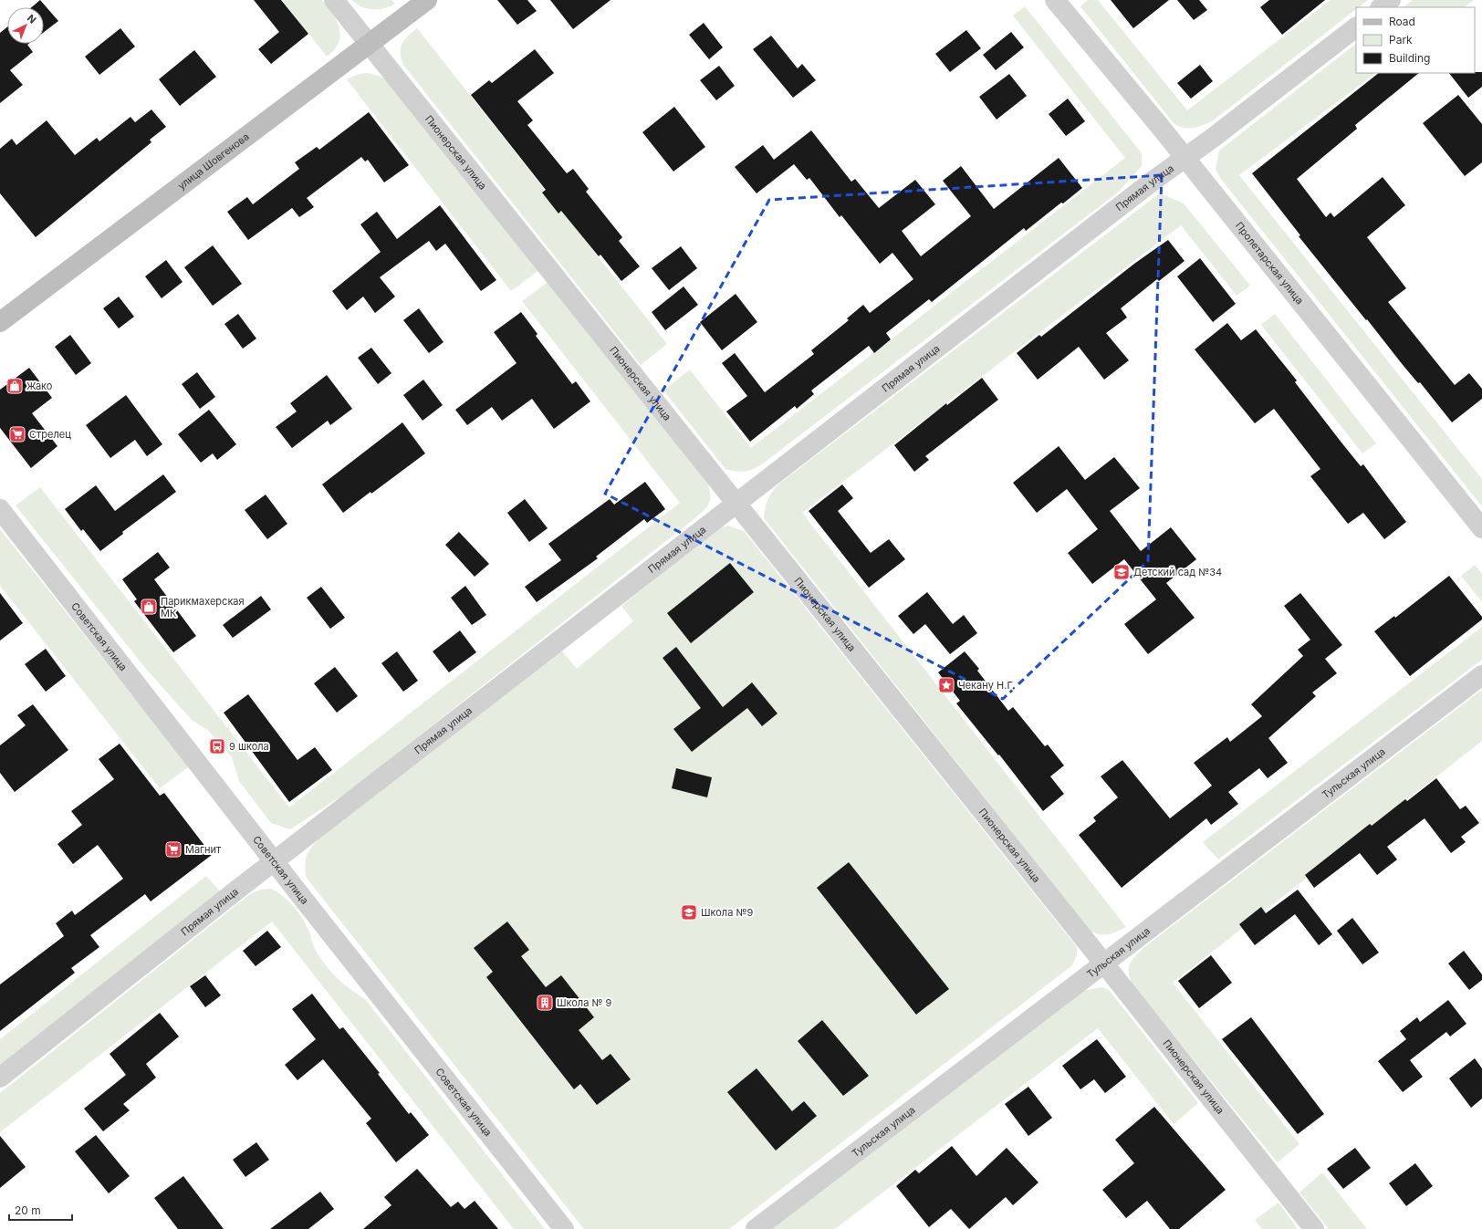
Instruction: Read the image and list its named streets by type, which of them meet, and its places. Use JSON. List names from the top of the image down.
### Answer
{
  "streets": {
    "main road": ["улица Шовгенова"],
    "street": [
      "Пионерская улица",
      "Прямая улица",
      "Пролетарская улица",
      "Советская улица",
      "Тульская улица"
    ]
  },
  "crossings": [
    ["Пионерская улица", "улица Шовгенова"],
    ["Пионерская улица", "Прямая улица"],
    ["Пионерская улица", "Тульская улица"],
    ["Прямая улица", "Пролетарская улица"],
    ["Прямая улица", "Советская улица"]
  ],
  "places": {
    "shop": ["Жако", "Парикмахерская МК"],
    "supermarket": ["Стрелец", "Магнит"],
    "school or university": ["Детский сад №34", "Школа №9"],
    "place": ["Чекану Н.Г."],
    "bus stop": ["9 школа"],
    "building": ["Школа № 9"]
  },
  "legend": ["Road", "Park", "Building"],
  "scale_bar": "20 m",
  "north": "top right"
}
